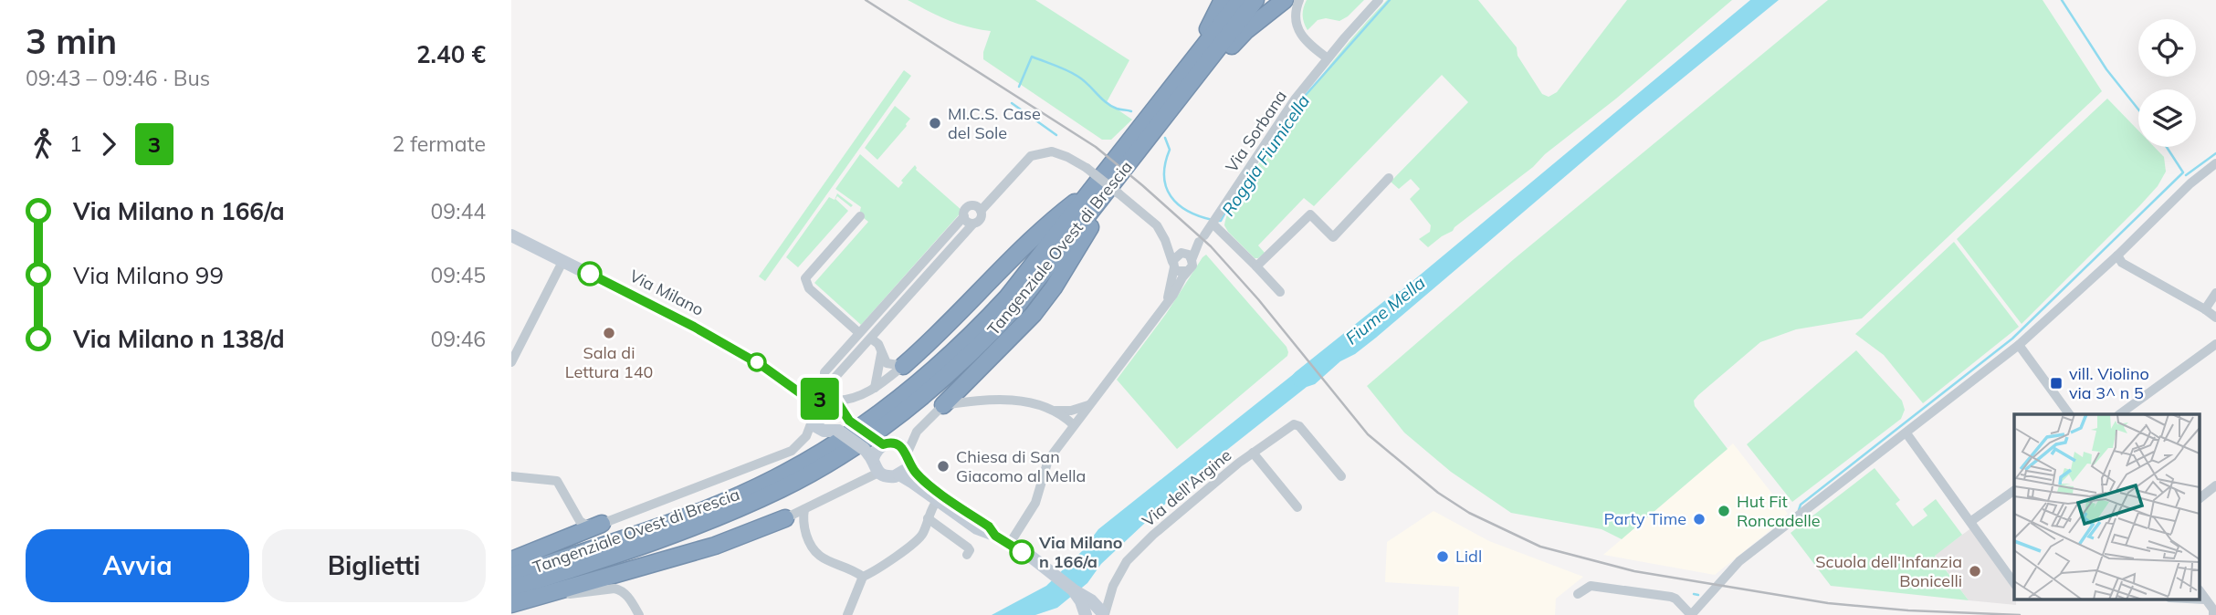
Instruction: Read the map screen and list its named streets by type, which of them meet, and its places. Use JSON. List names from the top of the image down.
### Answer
{
  "streets": {
    "highway": ["Tangenziale Ovest di Brescia"],
    "main road": ["Via Milano"],
    "street": ["Via Sorbana", "Via dell'Argine"]
  },
  "crossings": [
    ["Via Milano", "Via dell'Argine"]
  ],
  "water": ["Roggia Fiumicella", "Fiume Mella"],
  "places": {
    "other": [
      "MI.C.S. Case del Sole",
      "Sala di Lettura 140",
      "Chiesa di San Giacomo al Mella",
      "Hut Fit Roncadelle",
      "Party Time",
      "Via Milano n 166/a",
      "Lidl",
      "Scuola dell'Infanzia Bonicelli"
    ],
    "transit": ["vill. Violino via 3^ n 5"]
  },
  "lines": ["bus line 3"],
  "page": {
    "heading": ["3 min", "09:43 – 09:46 · Bus", "2.40 €"],
    "on_map": "3",
    "legs": ["1", "3", "2 fermate"],
    "list": [
      {
        "name": "Via Milano n 166/a",
        "value": "09:44"
      },
      {
        "name": "Via Milano 99",
        "value": "09:45"
      },
      {
        "name": "Via Milano n 138/d",
        "value": "09:46"
      }
    ],
    "buttons": ["Avvia", "Biglietti"]
  }
}
